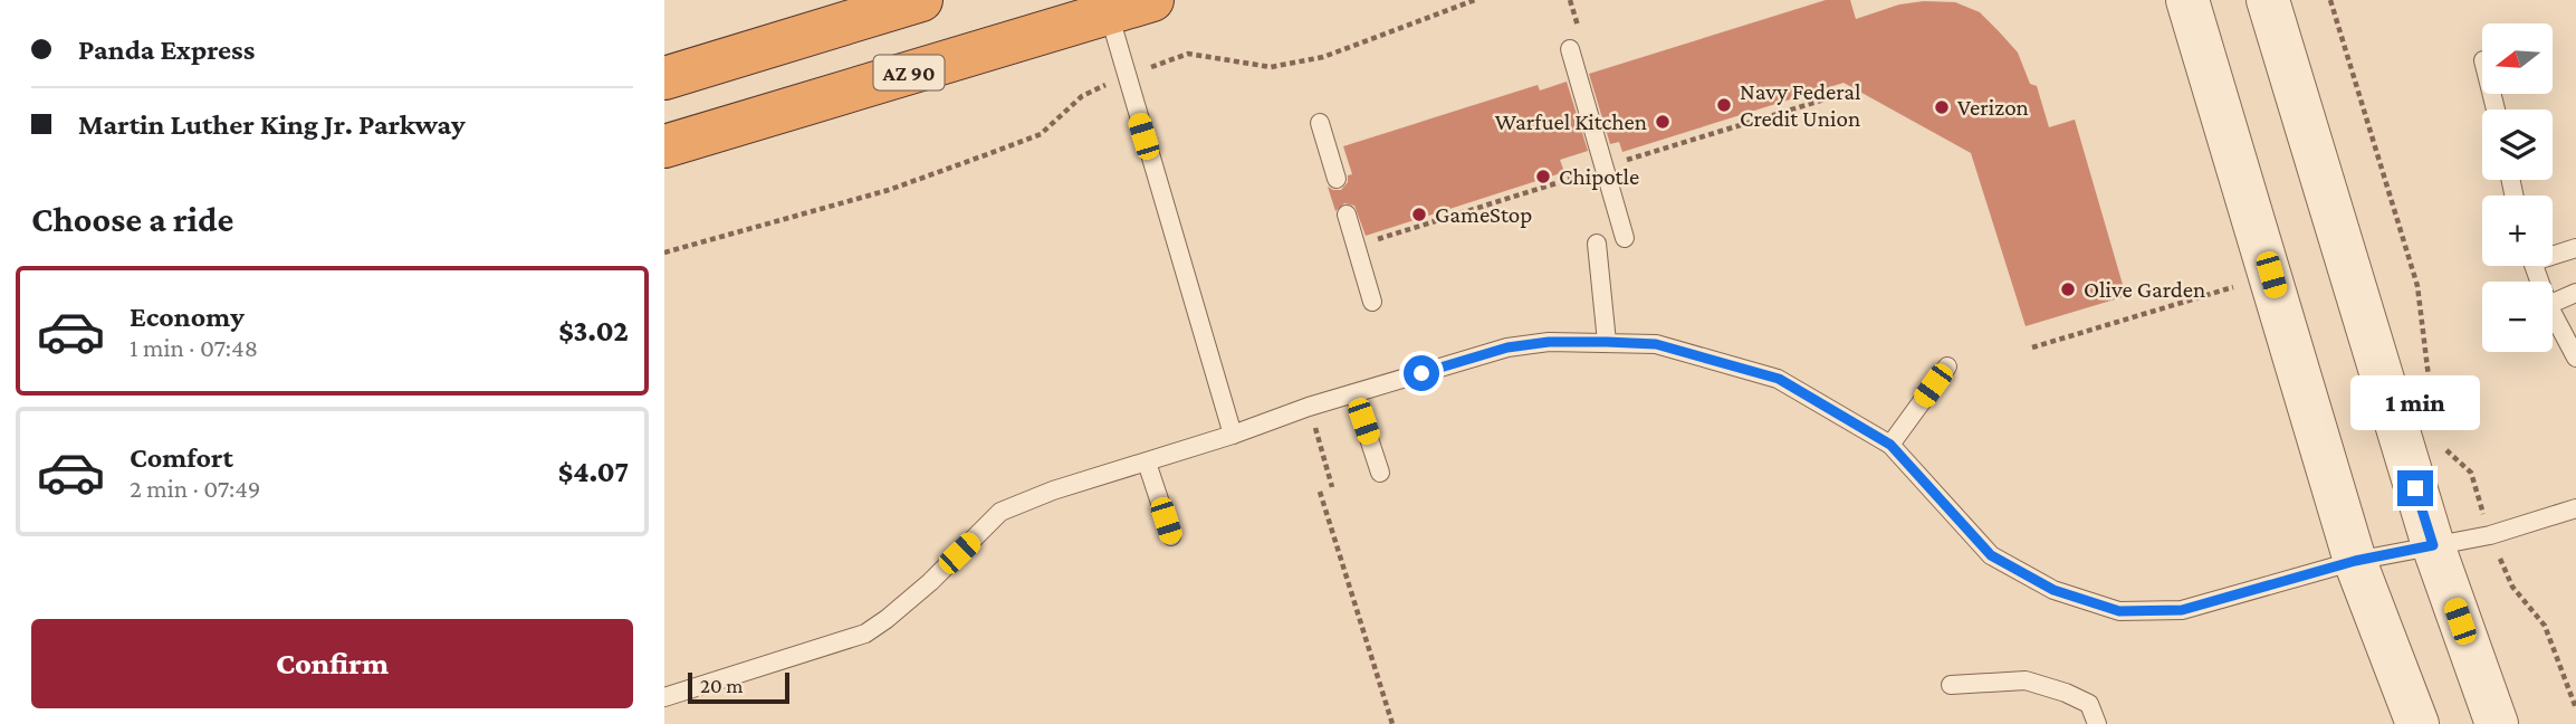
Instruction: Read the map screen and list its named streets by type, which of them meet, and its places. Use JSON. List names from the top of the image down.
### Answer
{
  "streets": {
    "highway": ["AZ 90"]
  },
  "places": [
    "Navy Federal Credit Union",
    "Verizon",
    "Warfuel Kitchen",
    "Chipotle",
    "GameStop",
    "Olive Garden"
  ],
  "scale_bar": "20 m",
  "north": "left",
  "page": {
    "banner": ["Panda Express", "Martin Luther King Jr. Parkway"],
    "map_buttons": ["+", "−"],
    "heading": "Choose a ride",
    "list": [
      {
        "name": "Economy",
        "note": "1 min · 07:48",
        "value": "$3.02"
      },
      {
        "name": "Comfort",
        "note": "2 min · 07:49",
        "value": "$4.07"
      }
    ],
    "bubble": "1 min",
    "buttons": "Confirm",
    "scale": "20 m"
  }
}
